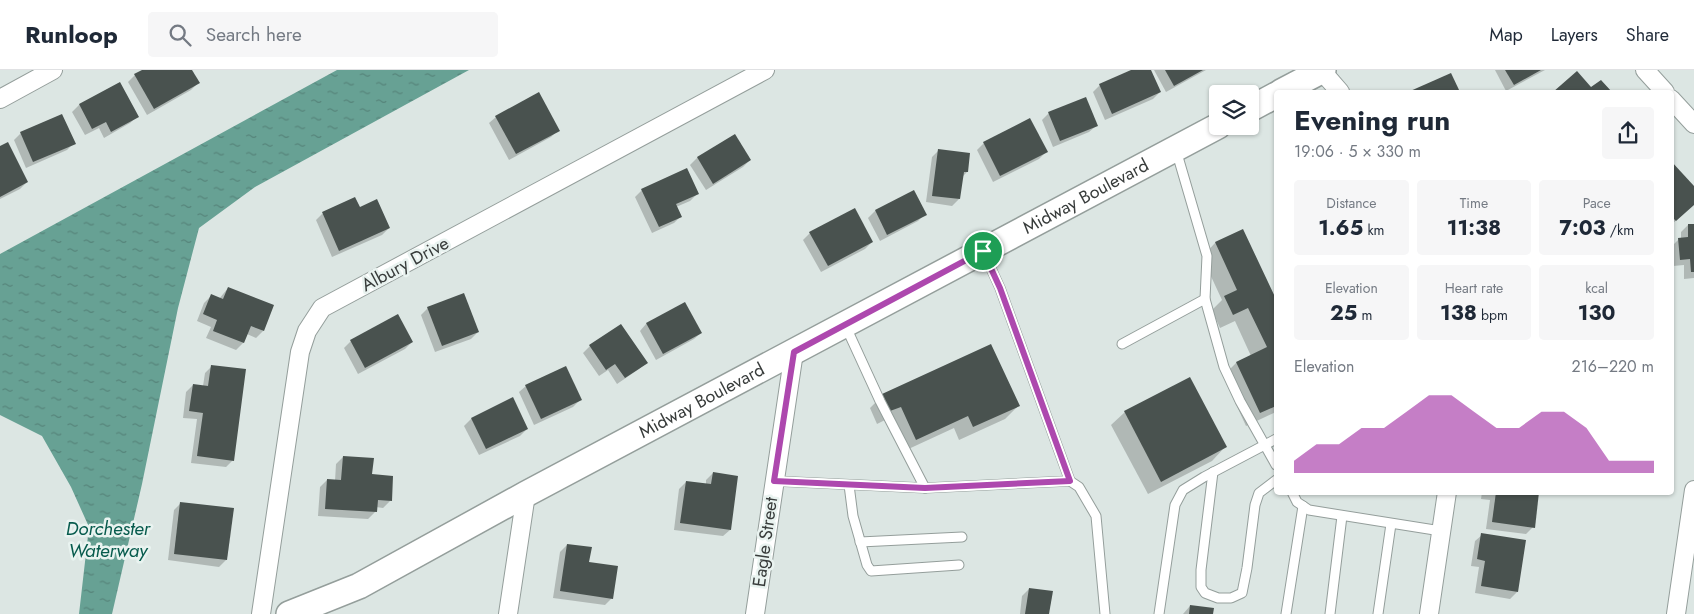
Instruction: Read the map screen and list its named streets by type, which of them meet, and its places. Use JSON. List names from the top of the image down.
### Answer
{
  "streets": {
    "street": ["Midway Boulevard", "Albury Drive", "Eagle Street"]
  },
  "crossings": [
    ["Midway Boulevard", "Eagle Street"]
  ],
  "water": ["Dorchester Waterway"],
  "page": {
    "header": "Runloop",
    "search": "Search here",
    "nav": ["Map", "Layers", "Share"],
    "heading": ["Evening run", "19:06 · 5 × 330 m"],
    "stats": [
      ["Distance", "1.65 km"],
      ["Time", "11:38"],
      ["Pace", "7:03 /km"],
      ["Elevation", "25 m"],
      ["Heart rate", "138 bpm"],
      ["kcal", "130"]
    ],
    "chart": ["Elevation", "216–220 m"]
  }
}
